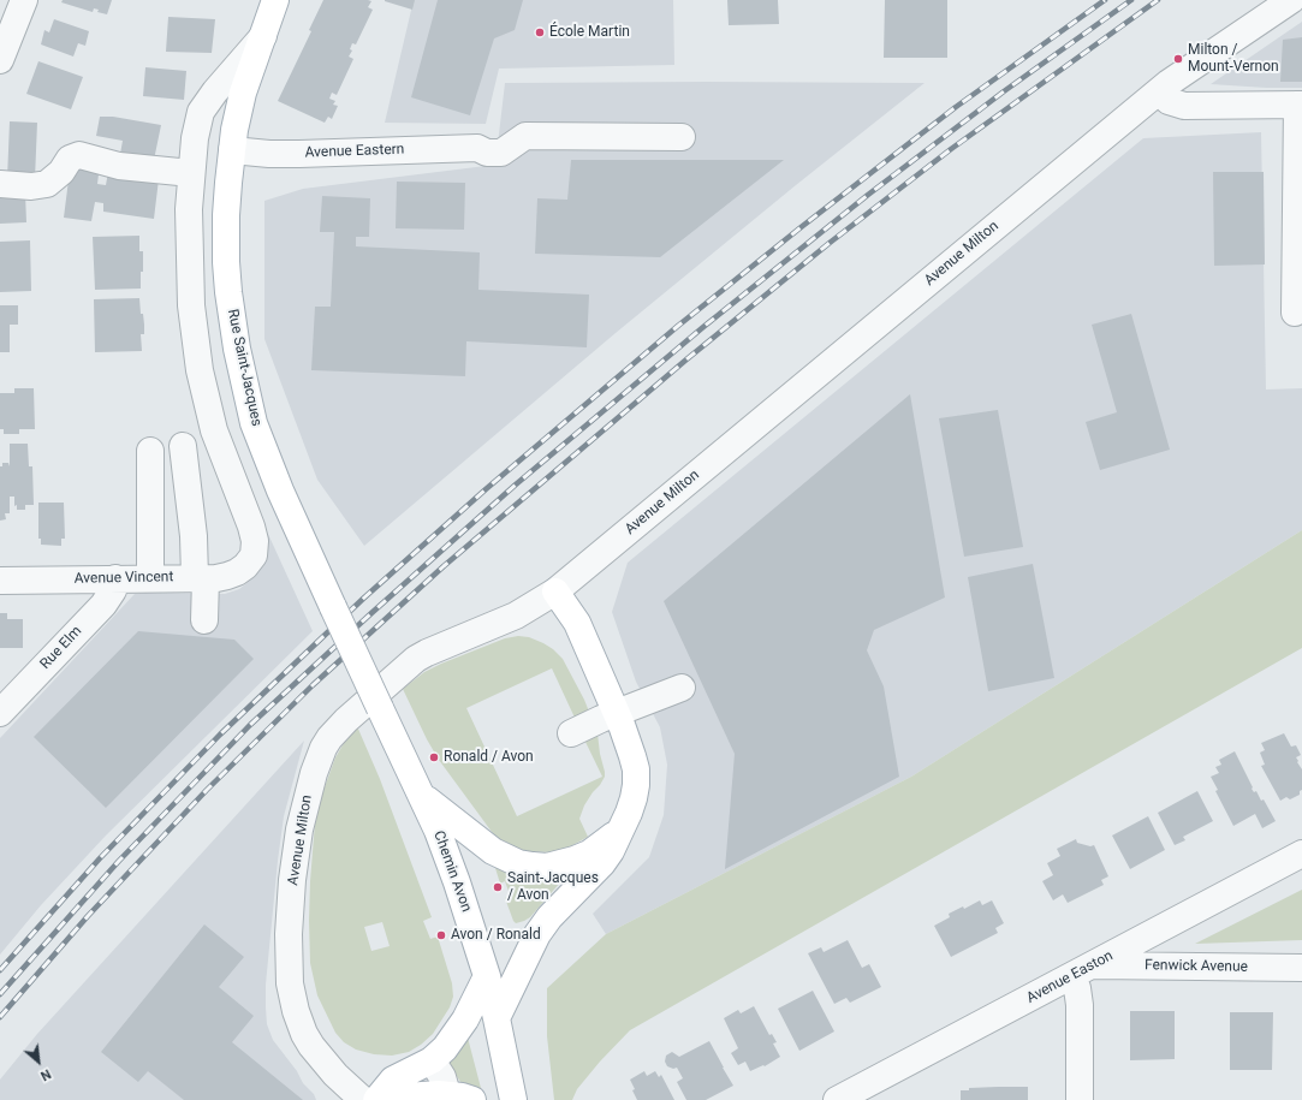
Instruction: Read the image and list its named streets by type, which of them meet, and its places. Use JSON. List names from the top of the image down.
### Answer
{
  "streets": {
    "main road": ["Rue Saint-Jacques", "Chemin Avon"],
    "street": [
      "Avenue Eastern",
      "Avenue Milton",
      "Avenue Vincent",
      "Rue Elm",
      "Fenwick Avenue",
      "Avenue Easton"
    ]
  },
  "crossings": [
    ["Avenue Eastern", "Rue Saint-Jacques"],
    ["Rue Saint-Jacques", "Avenue Vincent"],
    ["Rue Saint-Jacques", "Chemin Avon"],
    ["Avenue Vincent", "Rue Elm"],
    ["Fenwick Avenue", "Avenue Easton"]
  ],
  "places": [
    "École Martin",
    "Milton / Mount-Vernon",
    "Ronald / Avon",
    "Saint-Jacques / Avon",
    "Avon / Ronald"
  ],
  "north": "bottom right"
}
